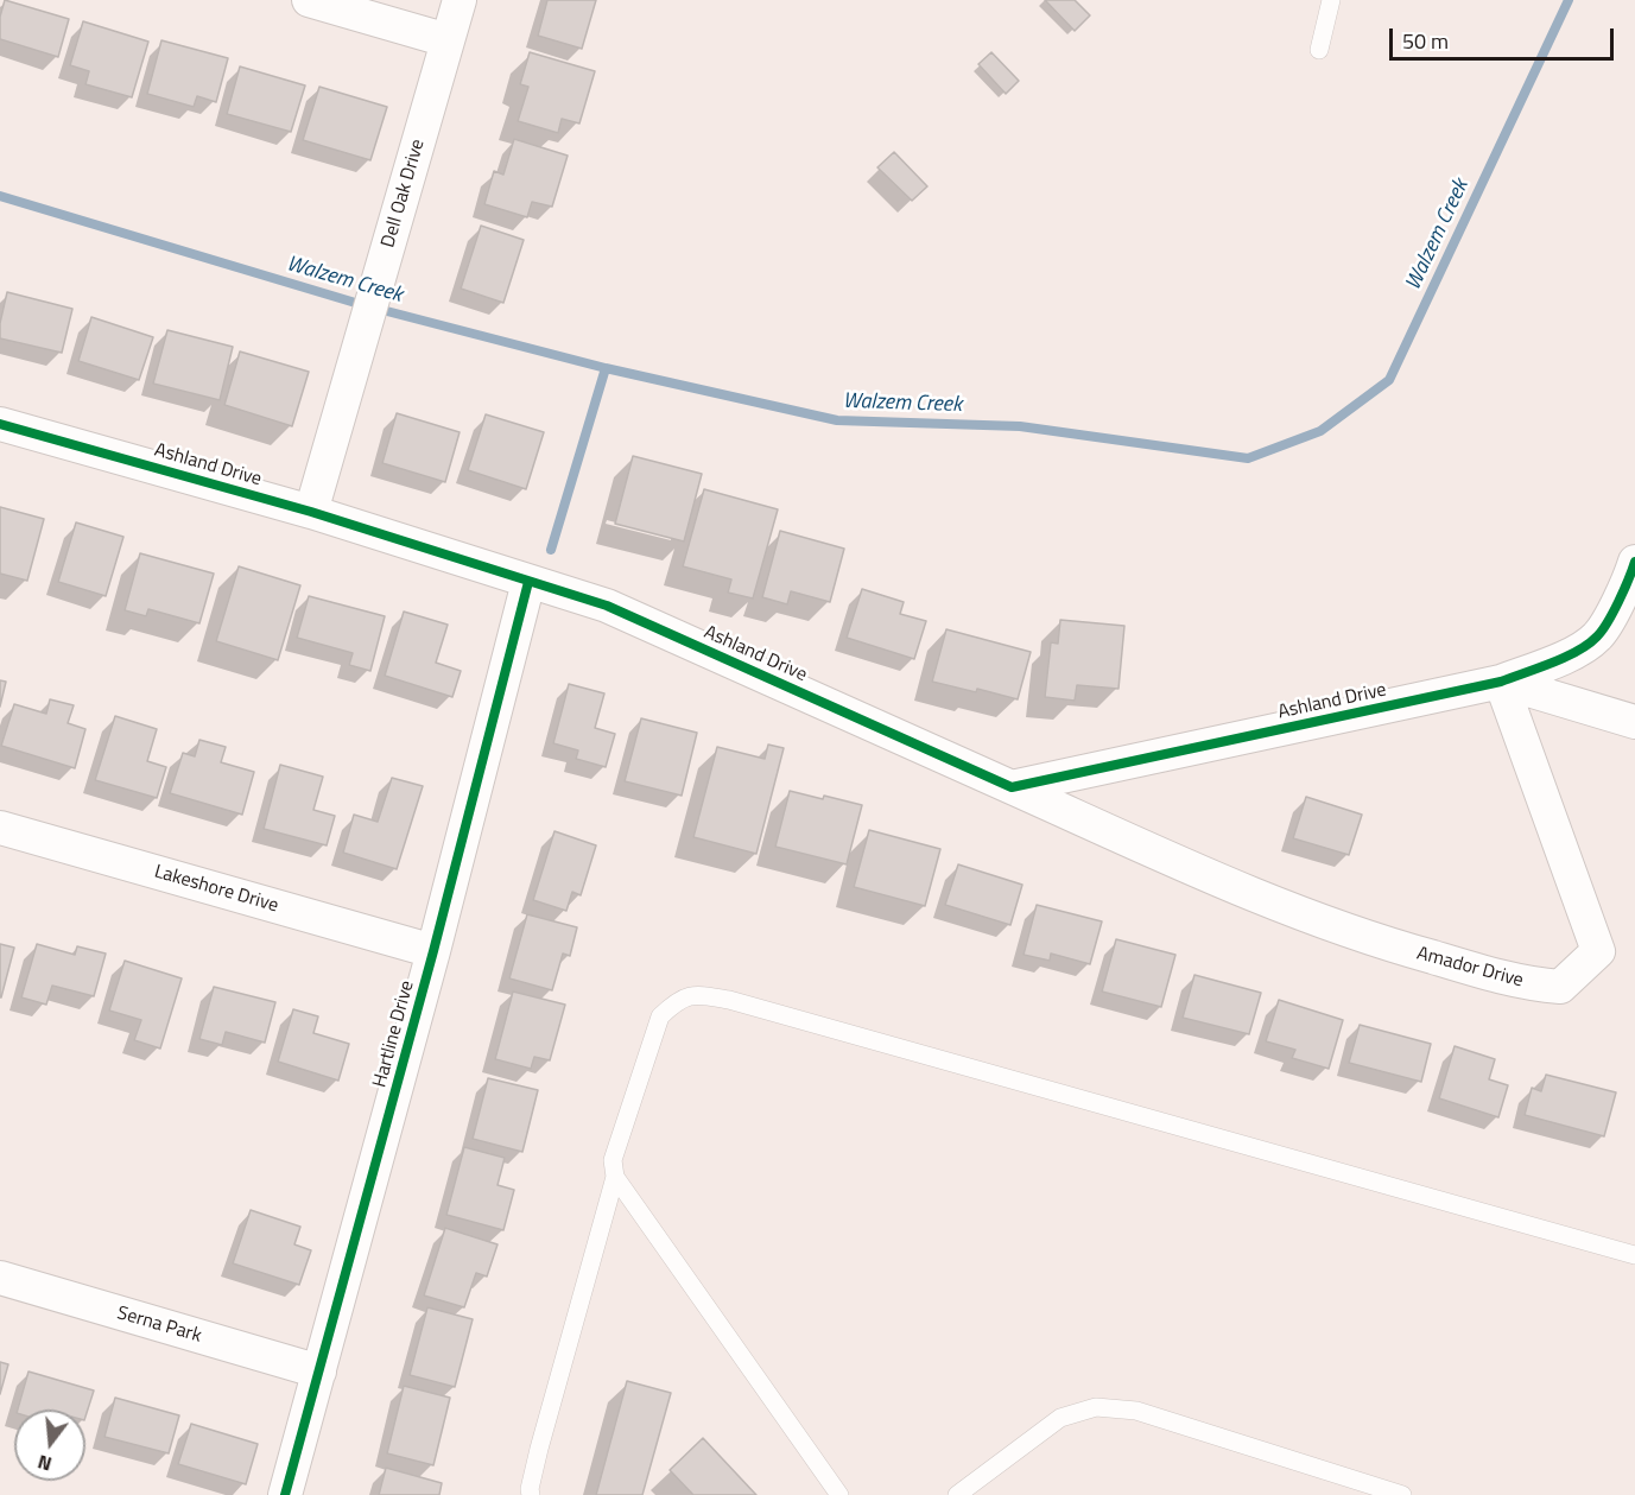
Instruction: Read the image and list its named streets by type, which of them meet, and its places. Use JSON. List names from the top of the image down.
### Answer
{
  "streets": {
    "street": [
      "Dell Oak Drive",
      "Ashland Drive",
      "Lakeshore Drive",
      "Amador Drive",
      "Hartline Drive",
      "Serna Park"
    ]
  },
  "crossings": [
    ["Dell Oak Drive", "Ashland Drive"],
    ["Ashland Drive", "Amador Drive"],
    ["Ashland Drive", "Hartline Drive"],
    ["Lakeshore Drive", "Hartline Drive"],
    ["Hartline Drive", "Serna Park"]
  ],
  "water": ["Walzem Creek"],
  "scale_bar": "50 m",
  "north": "bottom"
}
